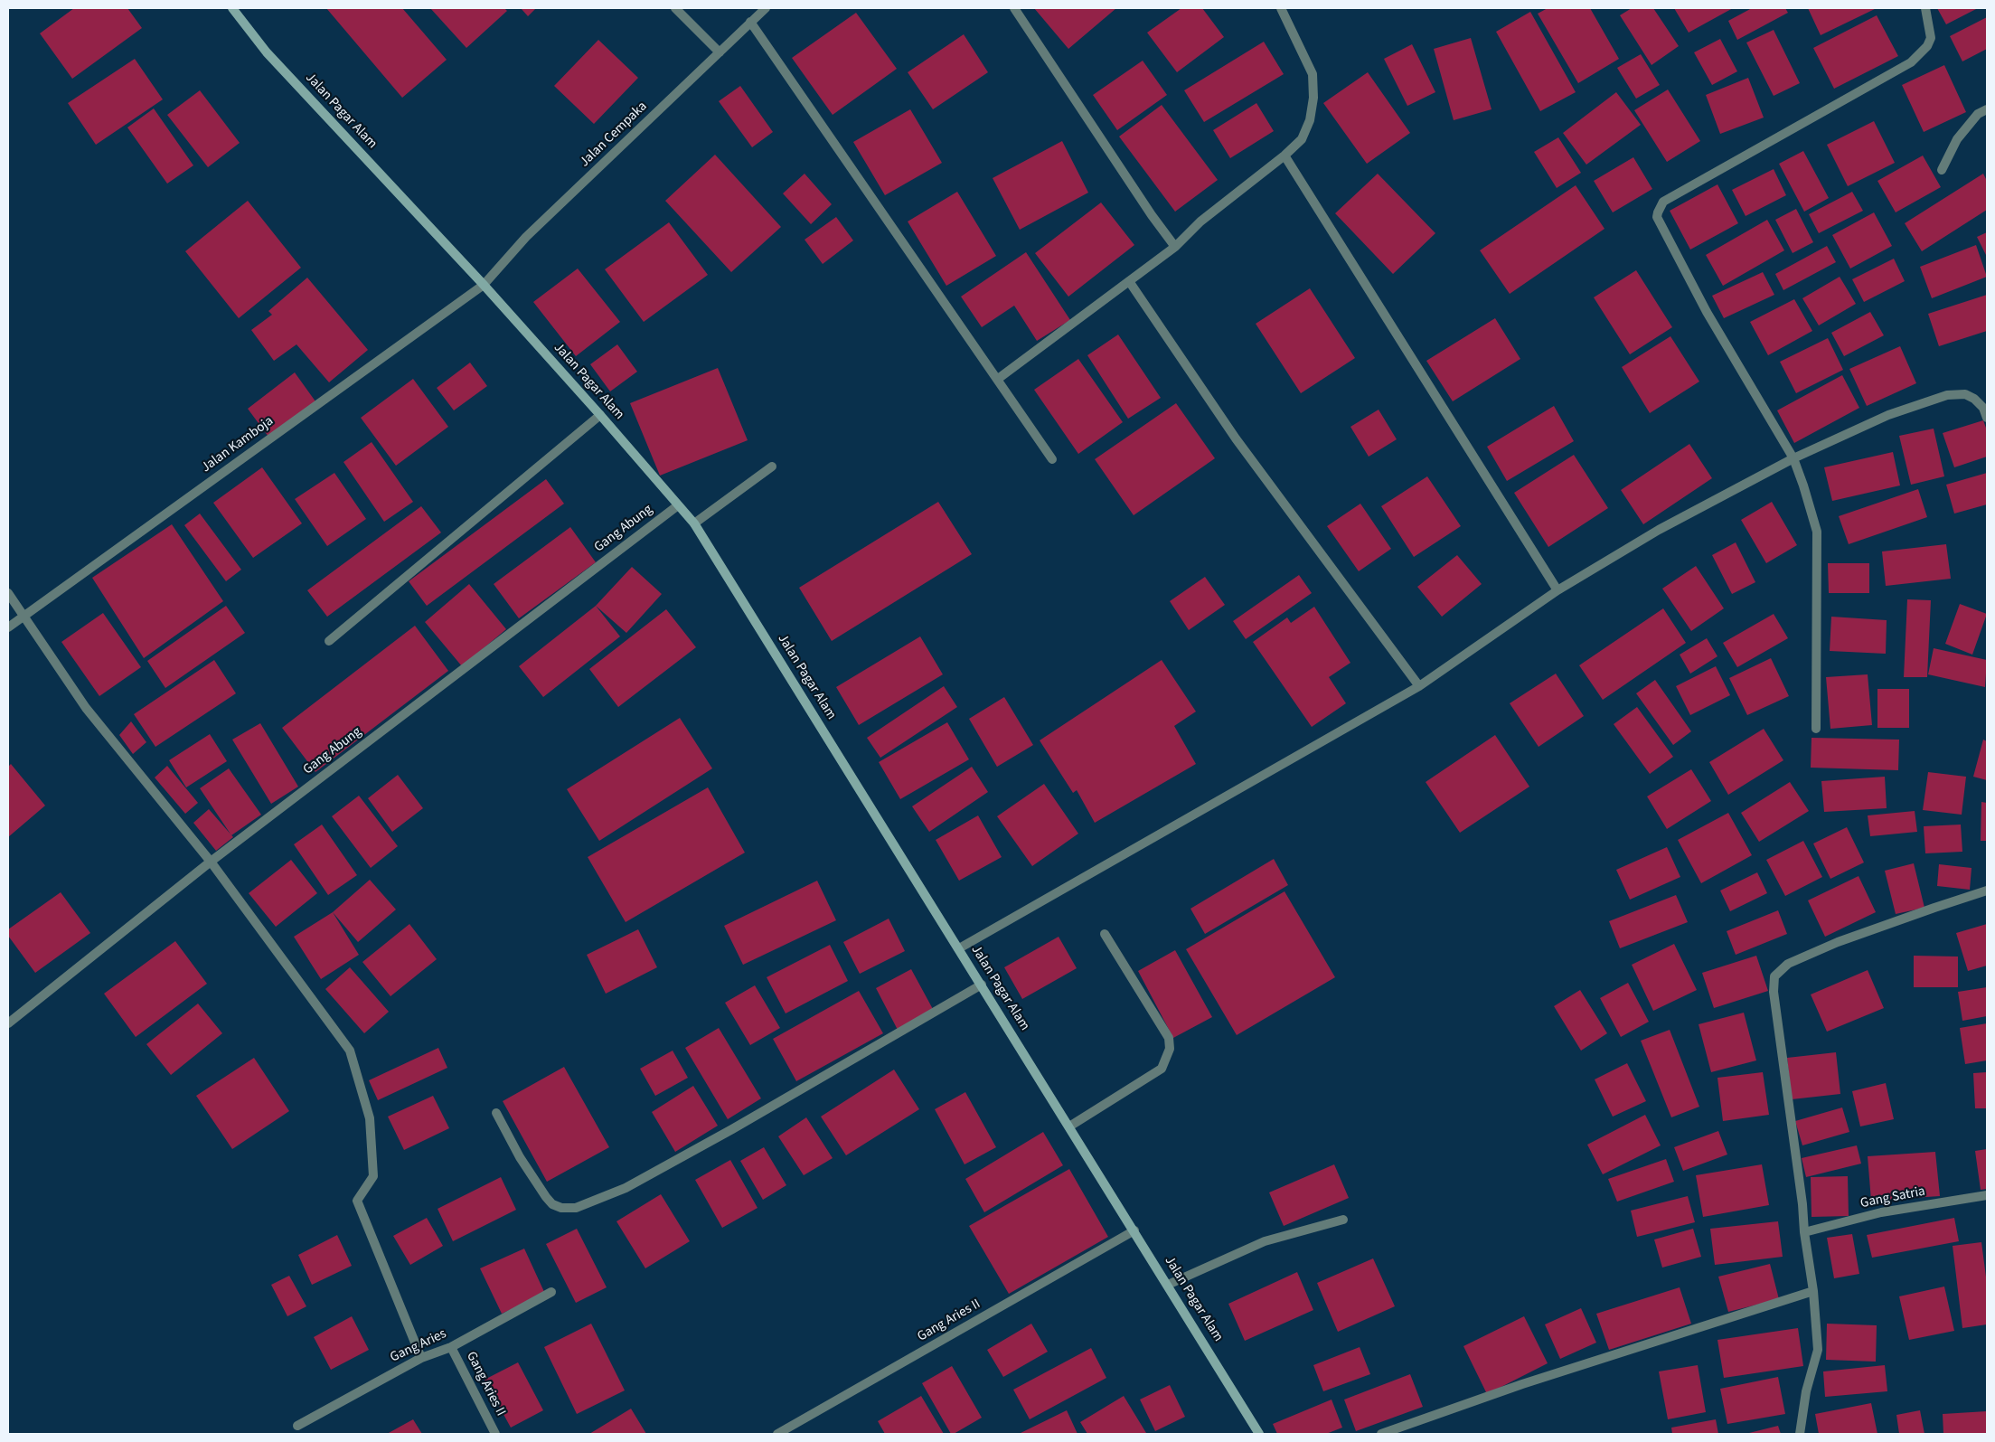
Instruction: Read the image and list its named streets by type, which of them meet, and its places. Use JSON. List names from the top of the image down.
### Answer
{
  "streets": {
    "street": [
      "Jalan Pagar Alam",
      "Jalan Cempaka",
      "Jalan Kamboja",
      "Gang Abung",
      "Gang Satria",
      "Gang Aries II",
      "Gang Aries"
    ]
  },
  "crossings": [
    ["Jalan Pagar Alam", "Jalan Cempaka"],
    ["Jalan Pagar Alam", "Jalan Kamboja"],
    ["Jalan Pagar Alam", "Gang Abung"],
    ["Jalan Pagar Alam", "Gang Aries II"],
    ["Jalan Cempaka", "Jalan Kamboja"],
    ["Gang Aries II", "Gang Aries"]
  ]
}
